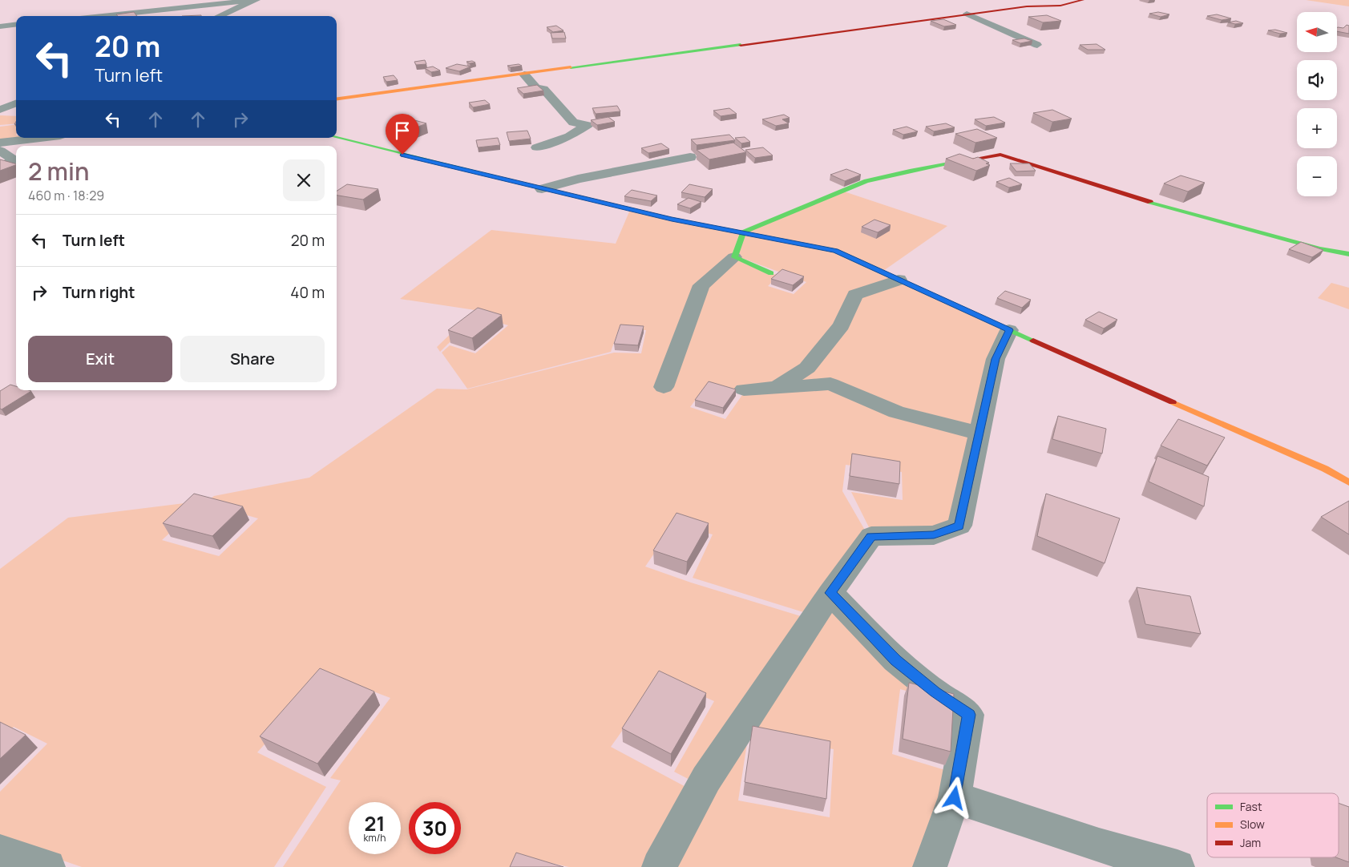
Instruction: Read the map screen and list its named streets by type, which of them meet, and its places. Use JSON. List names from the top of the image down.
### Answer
{
  "legend": ["Fast", "Slow", "Jam"],
  "north": "left",
  "page": {
    "map_buttons": ["+", "−"],
    "turn": ["20 m", "Turn left"],
    "heading": ["2 min", "460 m · 18:29"],
    "list": [
      {
        "name": "Turn left",
        "value": "20 m"
      },
      {
        "name": "Turn right",
        "value": "40 m"
      }
    ],
    "buttons": ["Exit", "Share"],
    "speed": "21 km/h",
    "limit": "30"
  }
}
